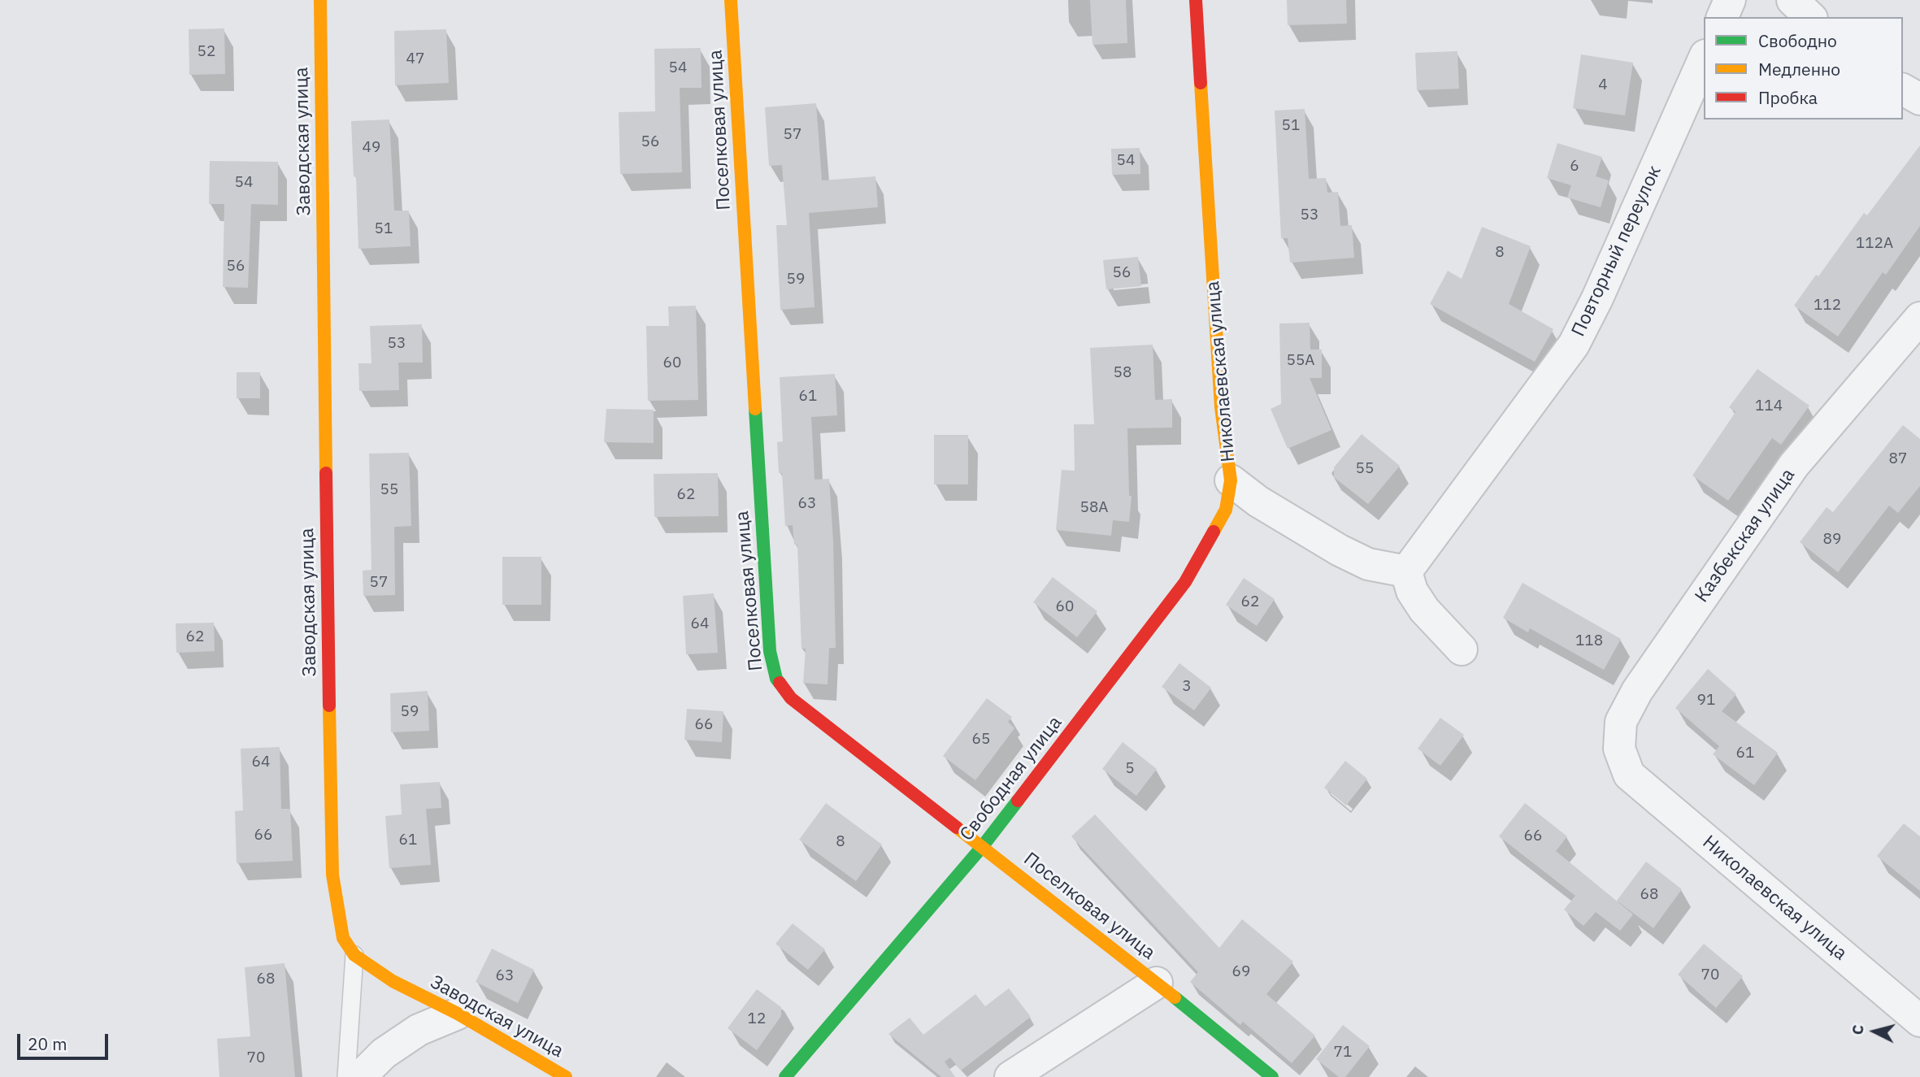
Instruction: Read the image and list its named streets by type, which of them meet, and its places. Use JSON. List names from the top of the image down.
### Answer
{
  "streets": {
    "street": [
      "Поселковая улица",
      "Заводская улица",
      "Повторный переулок",
      "Николаевская улица",
      "Казбекская улица",
      "Свободная улица"
    ]
  },
  "crossings": [
    ["Поселковая улица", "Свободная улица"],
    ["Повторный переулок", "Николаевская улица"],
    ["Николаевская улица", "Казбекская улица"],
    ["Николаевская улица", "Свободная улица"]
  ],
  "house_numbers": [
    "52",
    "47",
    "54",
    "4",
    "51",
    "57",
    "56",
    "49",
    "54",
    "6",
    "54",
    "53",
    "51",
    "112А",
    "8",
    "56",
    "56",
    "59",
    "112",
    "53",
    "55А",
    "60",
    "58",
    "61",
    "114",
    "87",
    "55",
    "55",
    "62",
    "63",
    "58А",
    "89",
    "57",
    "62",
    "60",
    "64",
    "62",
    "118",
    "3",
    "91",
    "59",
    "66",
    "65",
    "61",
    "64",
    "5",
    "66",
    "66",
    "61",
    "8",
    "68",
    "69",
    "70",
    "63",
    "68",
    "12",
    "71",
    "70"
  ],
  "legend": ["Свободно", "Медленно", "Пробка"],
  "scale_bar": "20 m",
  "north": "left"
}
